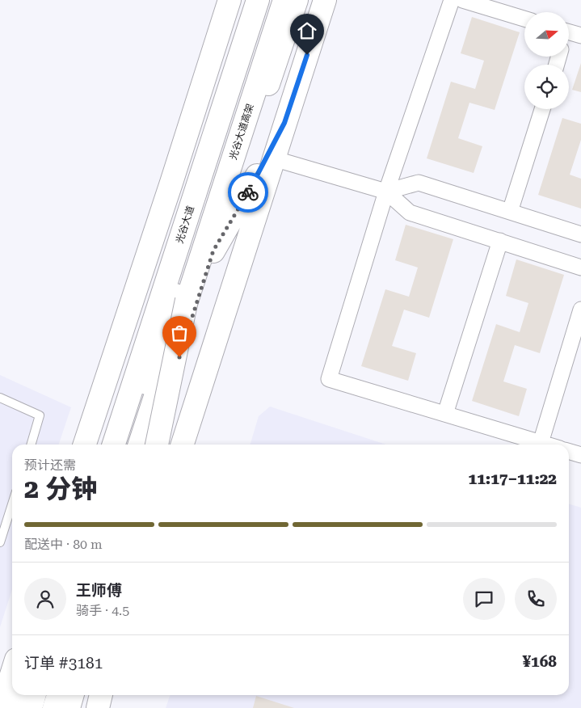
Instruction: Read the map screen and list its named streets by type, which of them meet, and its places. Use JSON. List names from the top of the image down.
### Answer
{
  "streets": {
    "main road": ["光谷大道高架", "光谷大道"]
  },
  "north": "right",
  "page": {
    "heading": ["2 分钟", "预计还需", "11:17–11:22"],
    "panel": [
      "王师傅",
      "骑手 · 4.5",
      "订单 #3181",
      "¥168"
    ],
    "bar": "配送中 · 80 m"
  }
}
